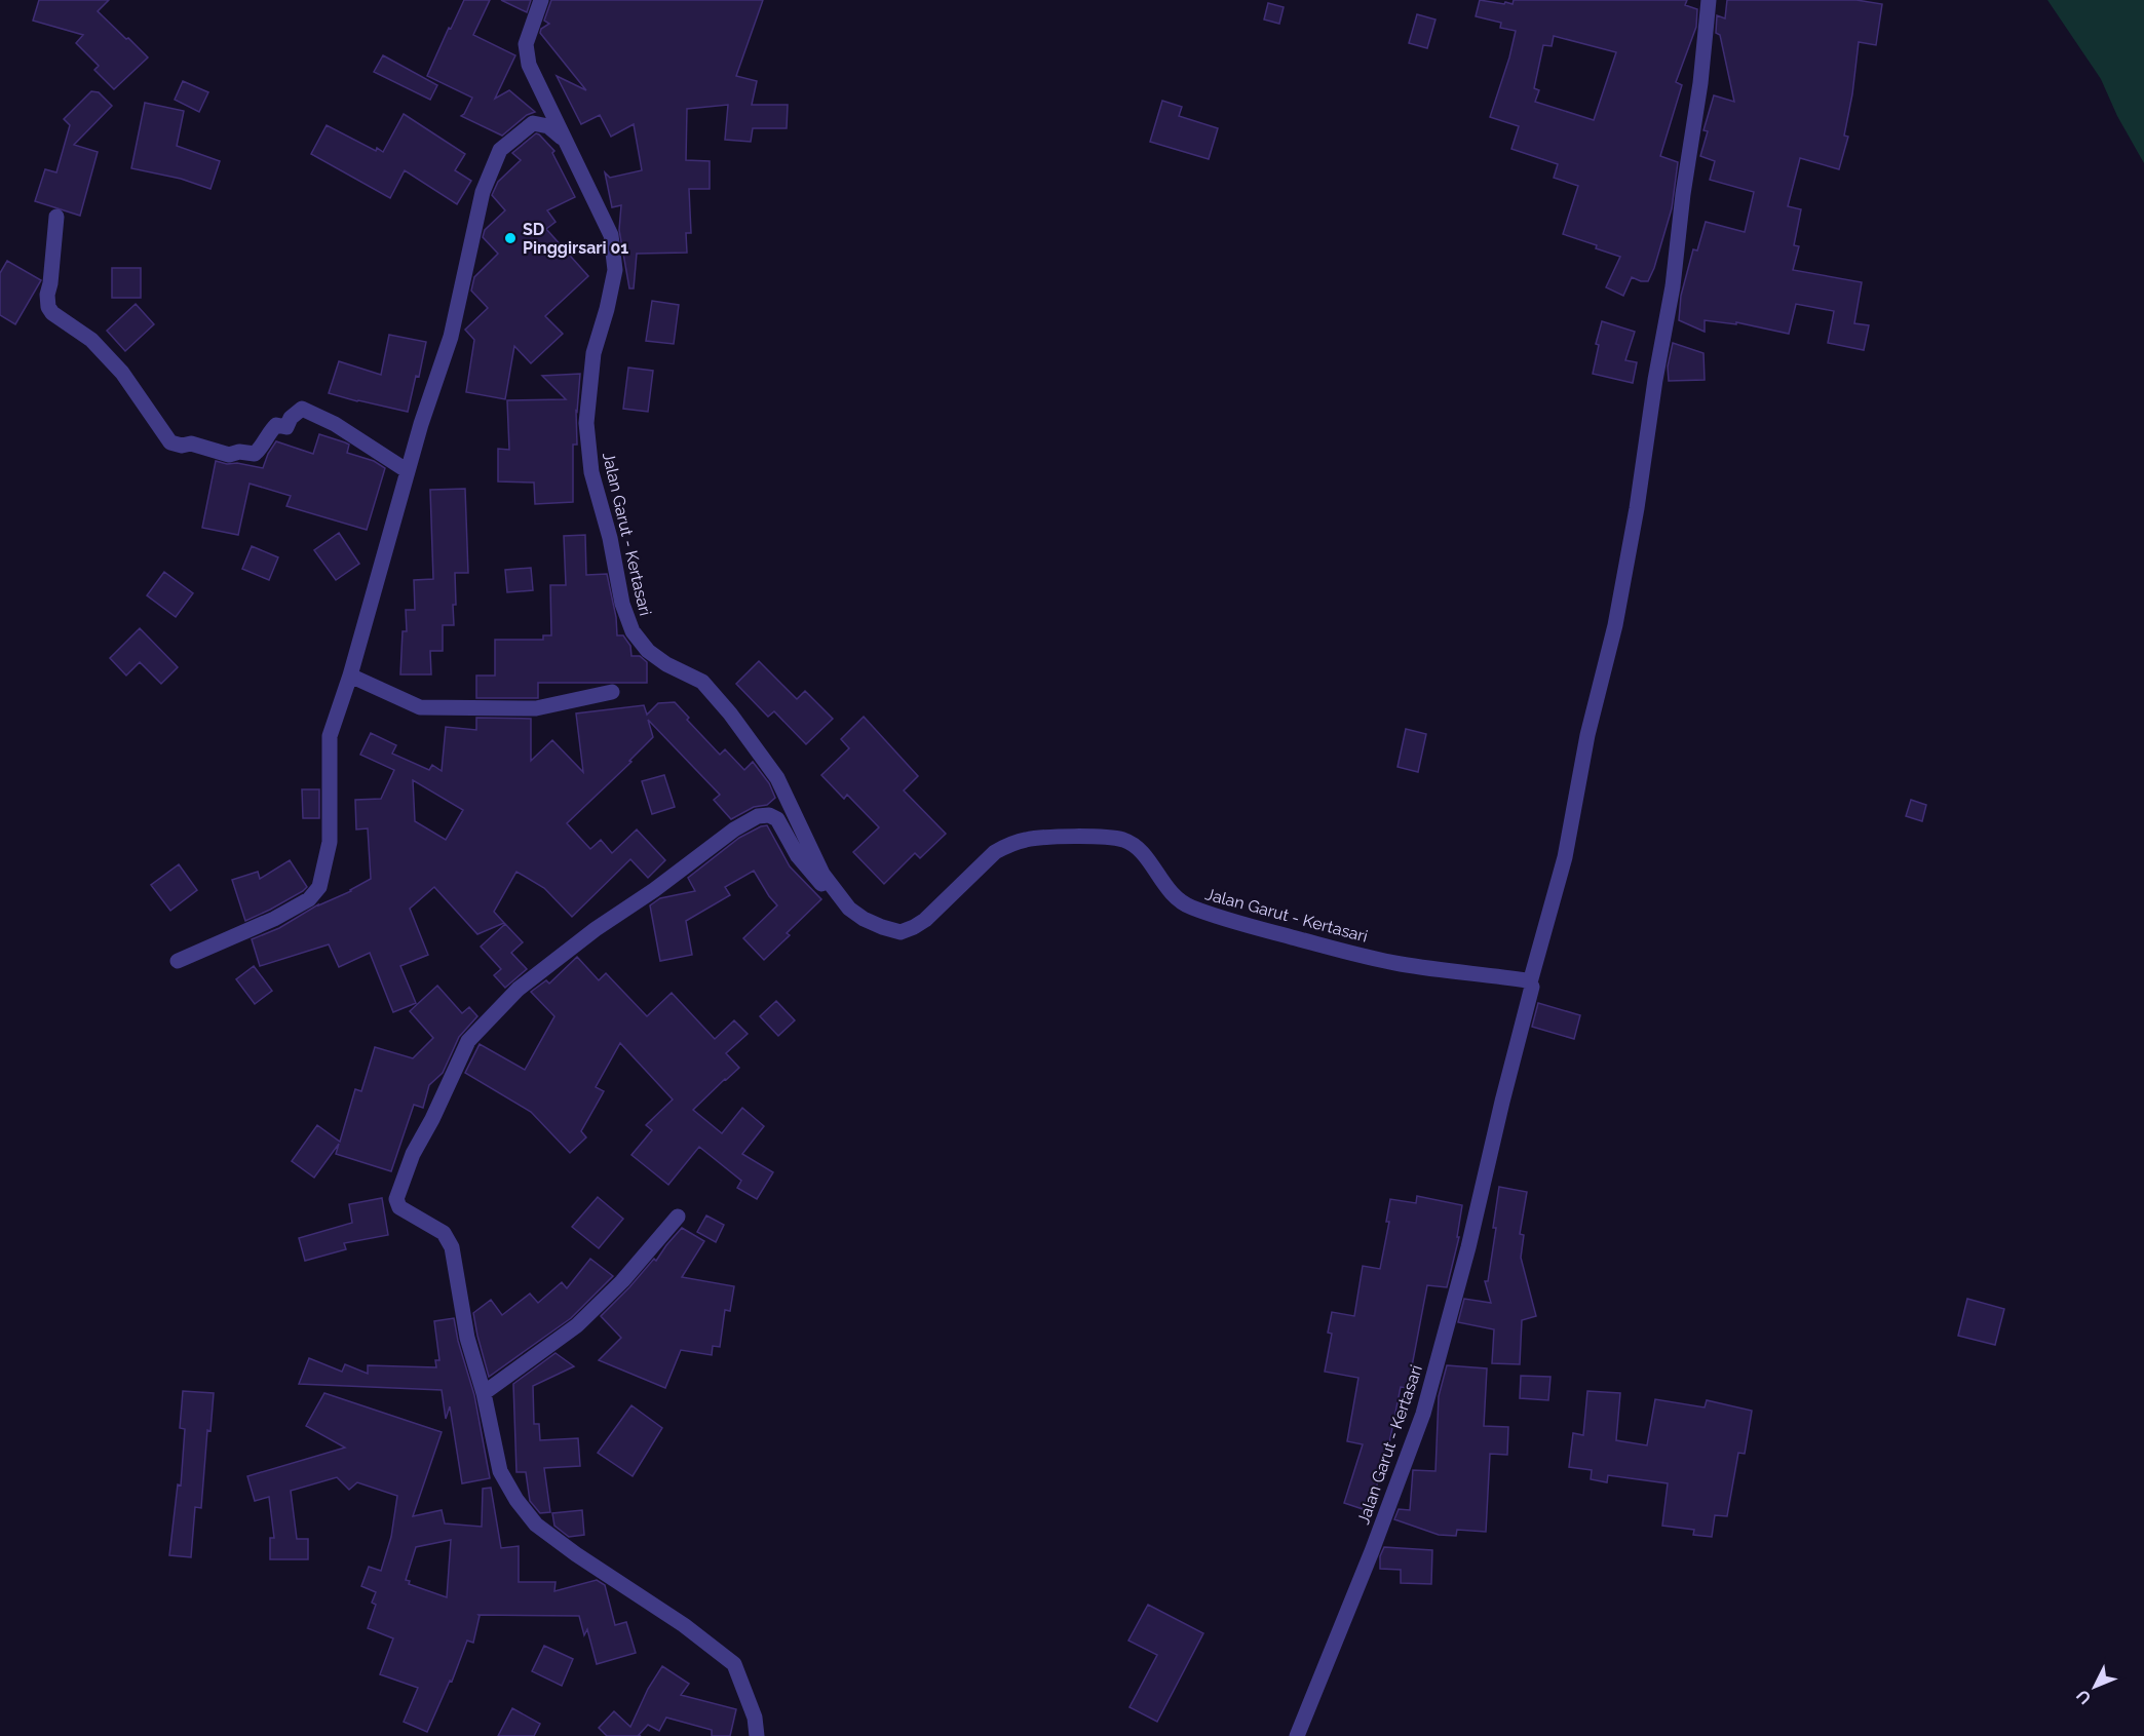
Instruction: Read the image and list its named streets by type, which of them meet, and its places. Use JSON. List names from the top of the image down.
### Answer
{
  "streets": {
    "street": ["Jalan Garut - Kertasari"]
  },
  "places": ["SD Pinggirsari 01"],
  "north": "bottom left"
}
